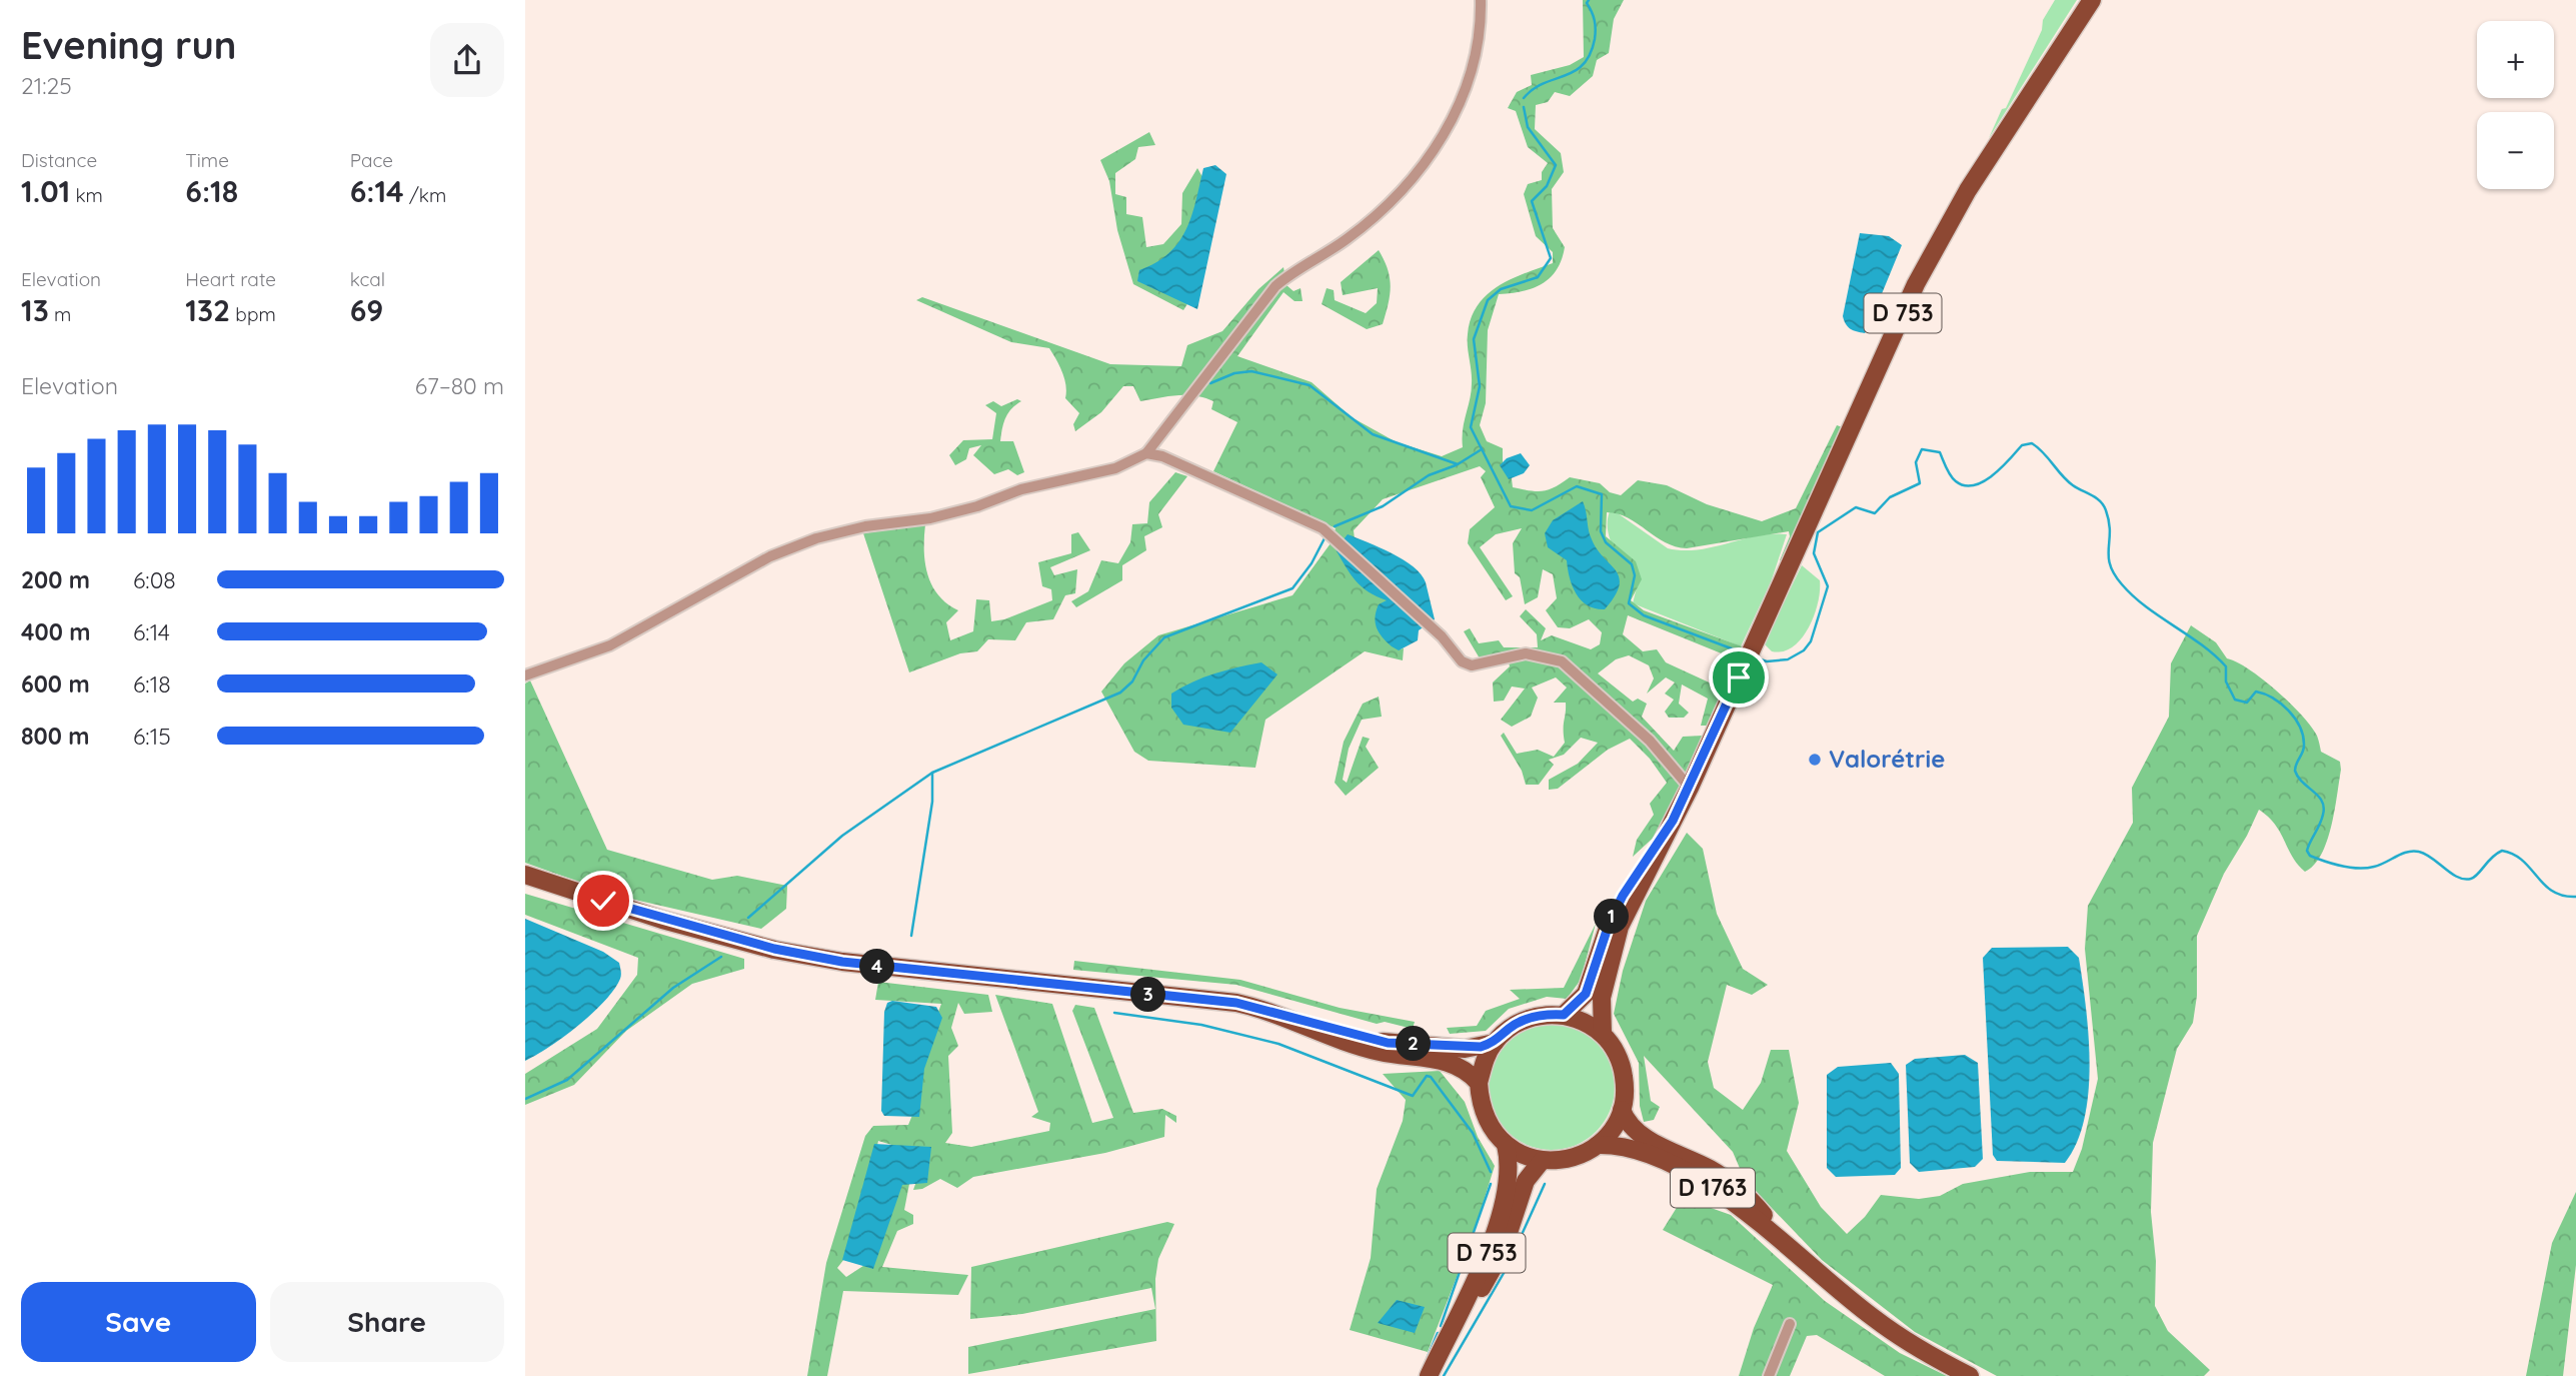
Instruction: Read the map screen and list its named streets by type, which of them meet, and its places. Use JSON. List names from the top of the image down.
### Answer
{
  "streets": {
    "main road": ["D 753", "D 1763"]
  },
  "crossings": [
    ["D 753", "D 1763"]
  ],
  "places": ["Valorétrie"],
  "page": {
    "heading": ["Evening run", "21:25"],
    "map_buttons": ["+", "−"],
    "stats": [
      ["Distance", "1.01 km"],
      ["Time", "6:18"],
      ["Pace", "6:14 /km"],
      ["Elevation", "13 m"],
      ["Heart rate", "132 bpm"],
      ["kcal", "69"]
    ],
    "chart": ["Elevation", "67–80 m"],
    "list": [
      {
        "name": "200 m",
        "note": "6:08"
      },
      {
        "name": "400 m",
        "note": "6:14"
      },
      {
        "name": "600 m",
        "note": "6:18"
      },
      {
        "name": "800 m",
        "note": "6:15"
      }
    ],
    "pins": [
      "1",
      "4",
      "3",
      "2"
    ],
    "buttons": ["Save", "Share"]
  }
}
